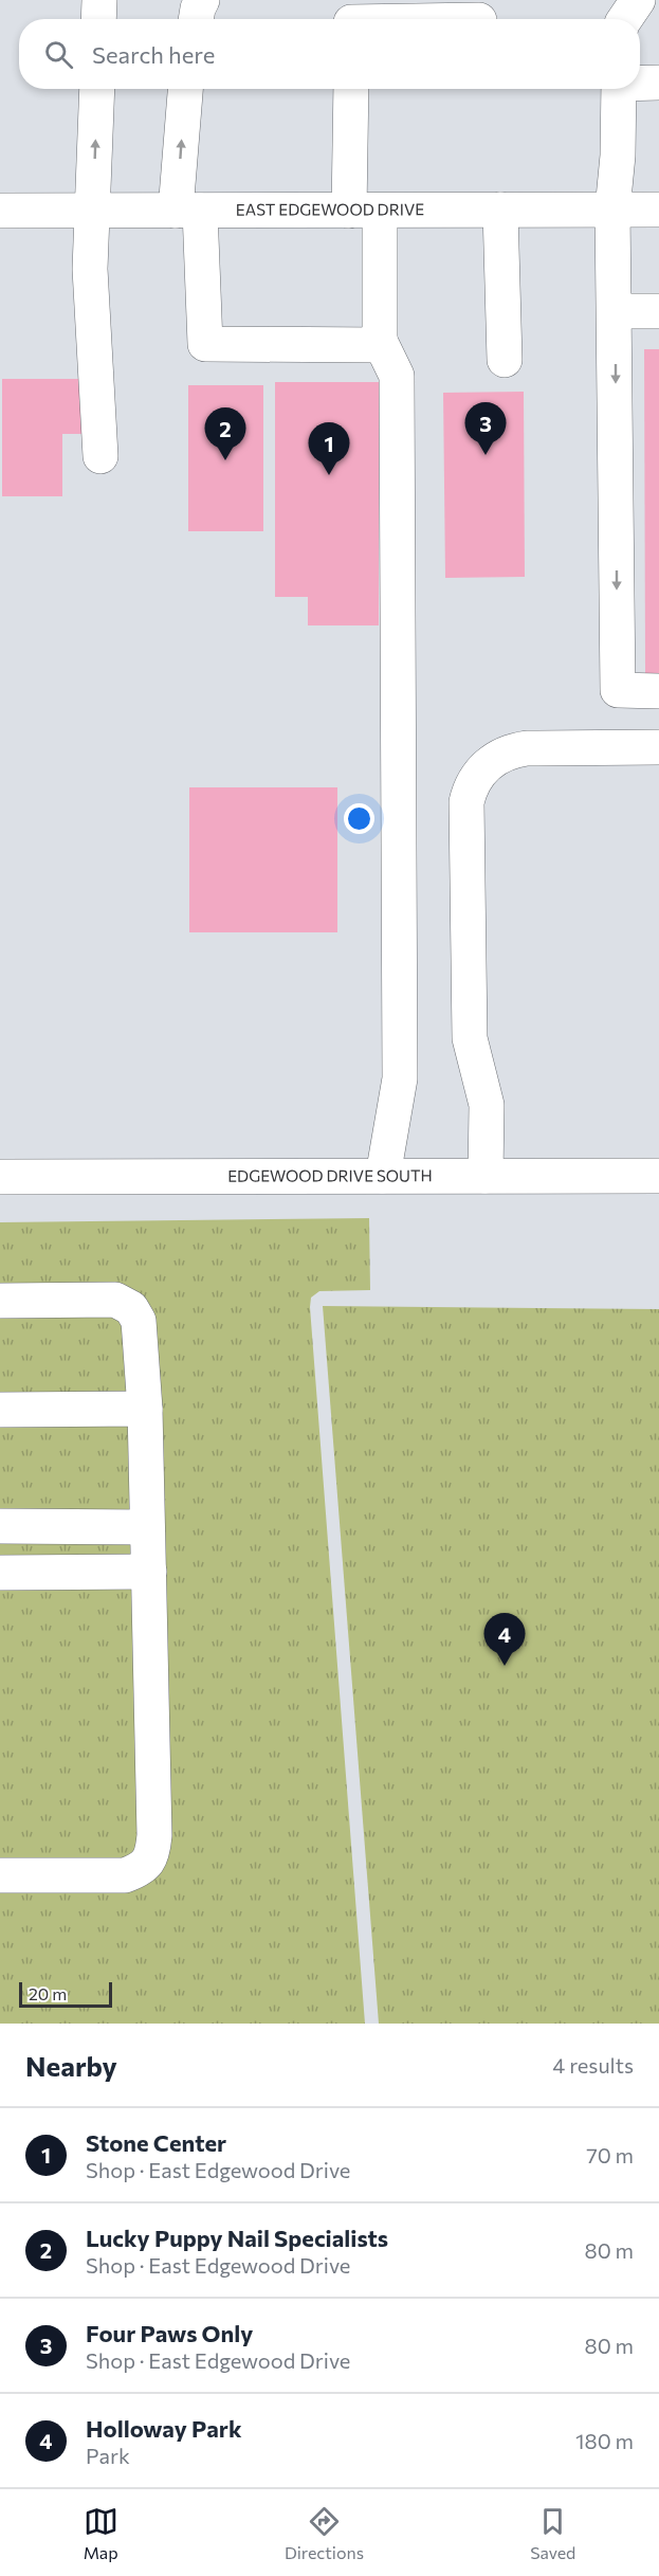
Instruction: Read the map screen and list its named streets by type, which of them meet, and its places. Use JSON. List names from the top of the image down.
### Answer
{
  "streets": {
    "street": ["EAST EDGEWOOD DRIVE", "EDGEWOOD DRIVE SOUTH"]
  },
  "scale_bar": "20 m",
  "page": {
    "search": "Search here",
    "pins": [
      "3",
      "2",
      "1",
      "4"
    ],
    "scale": "20 m",
    "heading": ["Nearby", "4 results"],
    "list": [
      {
        "mark": "1",
        "name": "Stone Center",
        "note": "Shop · East Edgewood Drive",
        "value": "70 m"
      },
      {
        "mark": "2",
        "name": "Lucky Puppy Nail Specialists",
        "note": "Shop · East Edgewood Drive",
        "value": "80 m"
      },
      {
        "mark": "3",
        "name": "Four Paws Only",
        "note": "Shop · East Edgewood Drive",
        "value": "80 m"
      },
      {
        "mark": "4",
        "name": "Holloway Park",
        "note": "Park",
        "value": "180 m"
      }
    ],
    "nav": ["Map", "Directions", "Saved"]
  }
}
